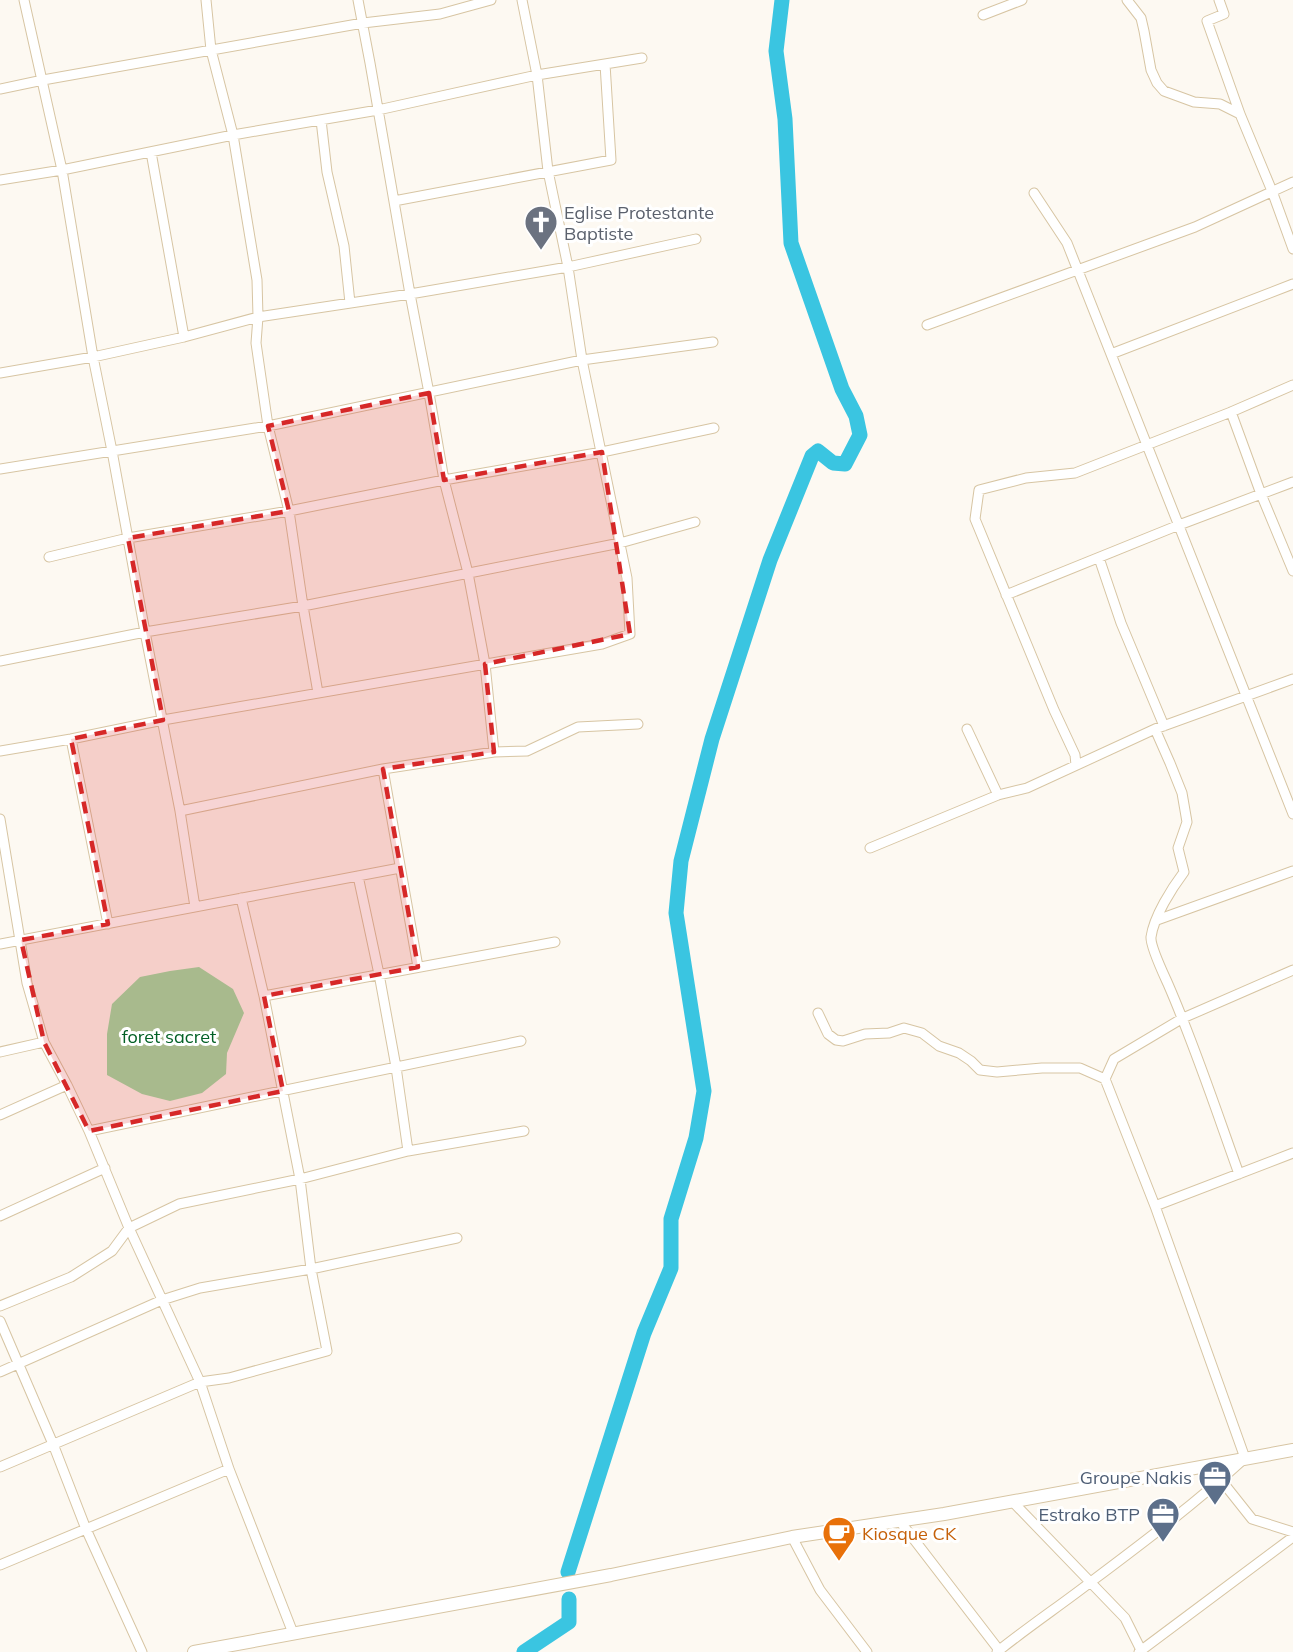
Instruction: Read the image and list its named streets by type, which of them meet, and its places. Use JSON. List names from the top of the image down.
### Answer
{
  "parks": ["foret sacret"],
  "places": {
    "church": ["Eglise Protestante Baptiste"],
    "office": ["Groupe Nakis", "Estrako BTP"],
    "cafe": ["Kiosque CK"]
  }
}
